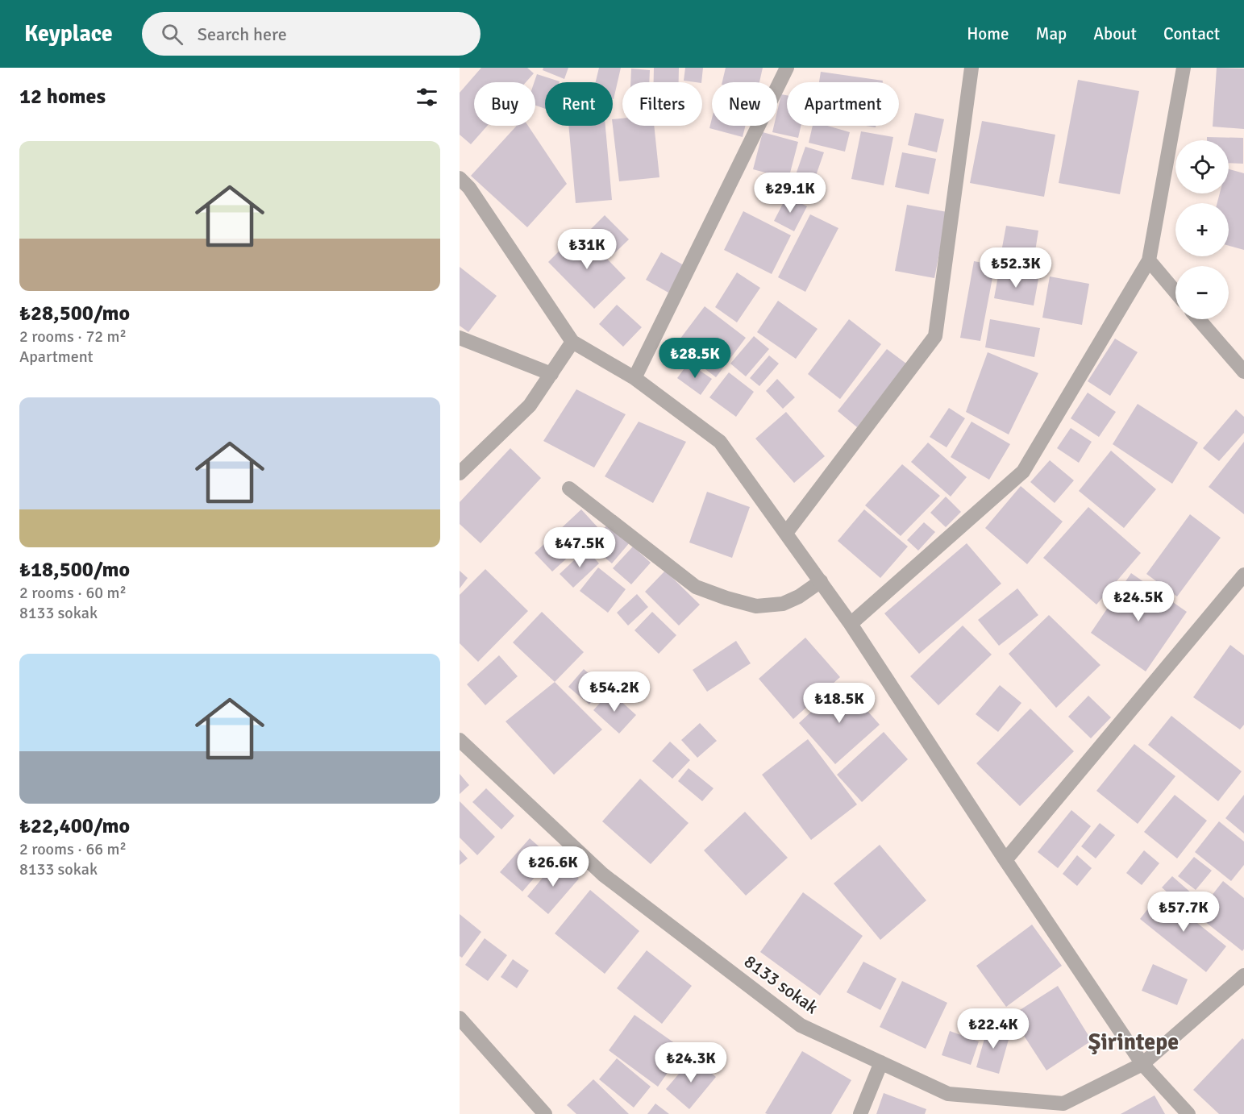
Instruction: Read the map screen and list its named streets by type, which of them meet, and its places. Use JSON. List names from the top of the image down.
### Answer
{
  "streets": {
    "street": ["8133 sokak"]
  },
  "districts": ["Şirintepe"],
  "page": {
    "header": "Keyplace",
    "search": "Search here",
    "nav": [
      "Home",
      "Map",
      "About",
      "Contact"
    ],
    "heading": "12 homes",
    "chip": [
      "Buy",
      "Rent",
      "Filters",
      "New",
      "Apartment"
    ],
    "list": [
      {
        "name": "₺28,500/mo",
        "note": "2 rooms · 72 m² · Apartment"
      },
      {
        "name": "₺18,500/mo",
        "note": "2 rooms · 60 m² · 8133 sokak"
      },
      {
        "name": "₺22,400/mo",
        "note": "2 rooms · 66 m² · 8133 sokak"
      }
    ],
    "map_buttons": ["+", "−"],
    "price": [
      "₺29.1K",
      "₺31K",
      "₺52.3K",
      "₺28.5K",
      "₺47.5K",
      "₺24.5K",
      "₺54.2K",
      "₺18.5K",
      "₺26.6K",
      "₺57.7K",
      "₺22.4K",
      "₺24.3K"
    ]
  }
}
